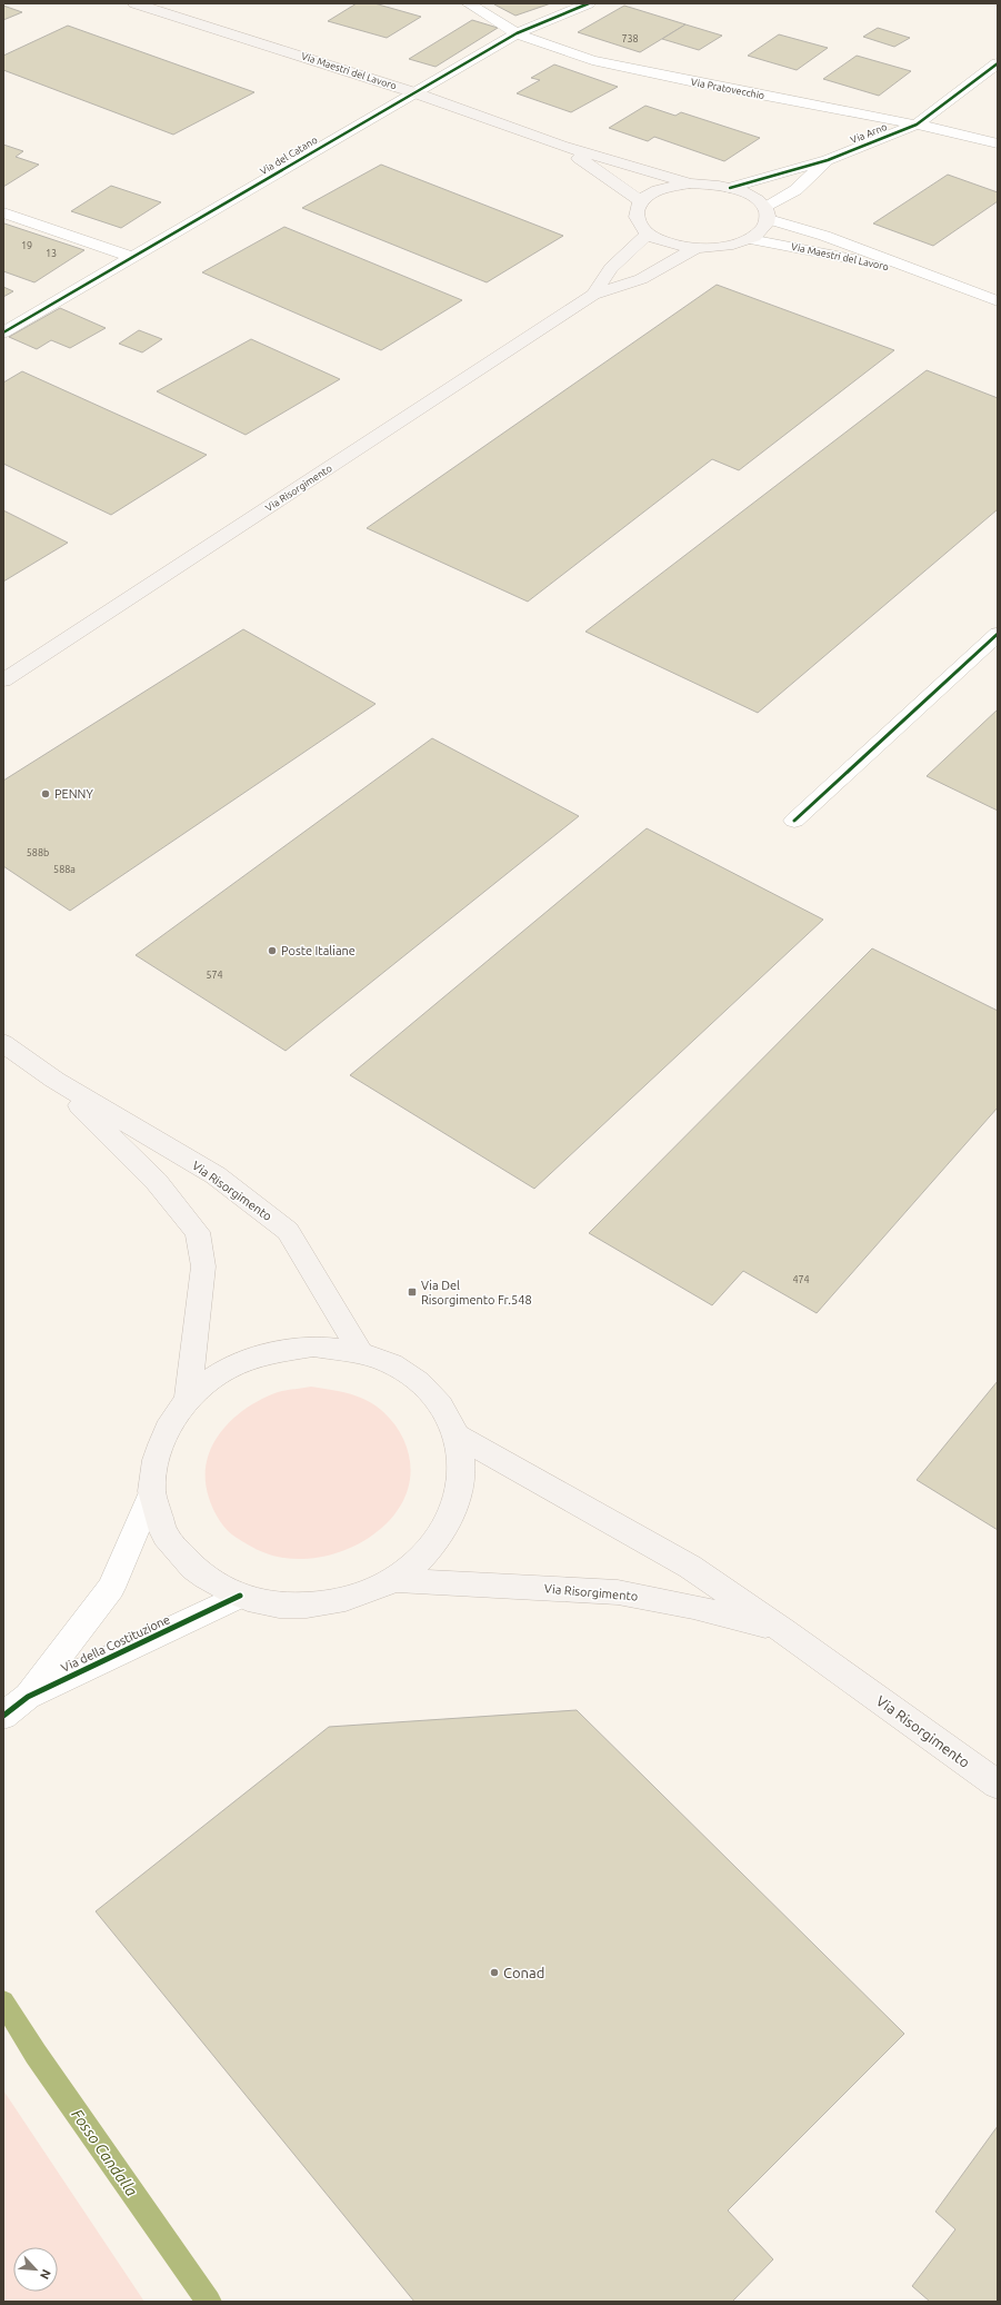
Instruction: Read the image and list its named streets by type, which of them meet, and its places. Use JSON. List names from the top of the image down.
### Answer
{
  "streets": {
    "main road": ["Via Maestri del Lavoro", "Via Risorgimento"],
    "street": [
      "Via Pratovecchio",
      "Via Arno",
      "Via del Catano",
      "Via della Costituzione"
    ]
  },
  "crossings": [
    ["Via Maestri del Lavoro", "Via Arno"],
    ["Via Maestri del Lavoro", "Via del Catano"],
    ["Via Maestri del Lavoro", "Via Risorgimento"],
    ["Via Pratovecchio", "Via Arno"],
    ["Via Pratovecchio", "Via del Catano"],
    ["Via Risorgimento", "Via della Costituzione"]
  ],
  "water": ["Fosso Candalla"],
  "places": {
    "other": ["PENNY", "Poste Italiane", "Conad"],
    "transit": ["Via Del Risorgimento Fr.548"]
  },
  "house_numbers": [
    "738",
    "19",
    "13",
    "588b",
    "588a",
    "574",
    "474"
  ],
  "north": "bottom right"
}
